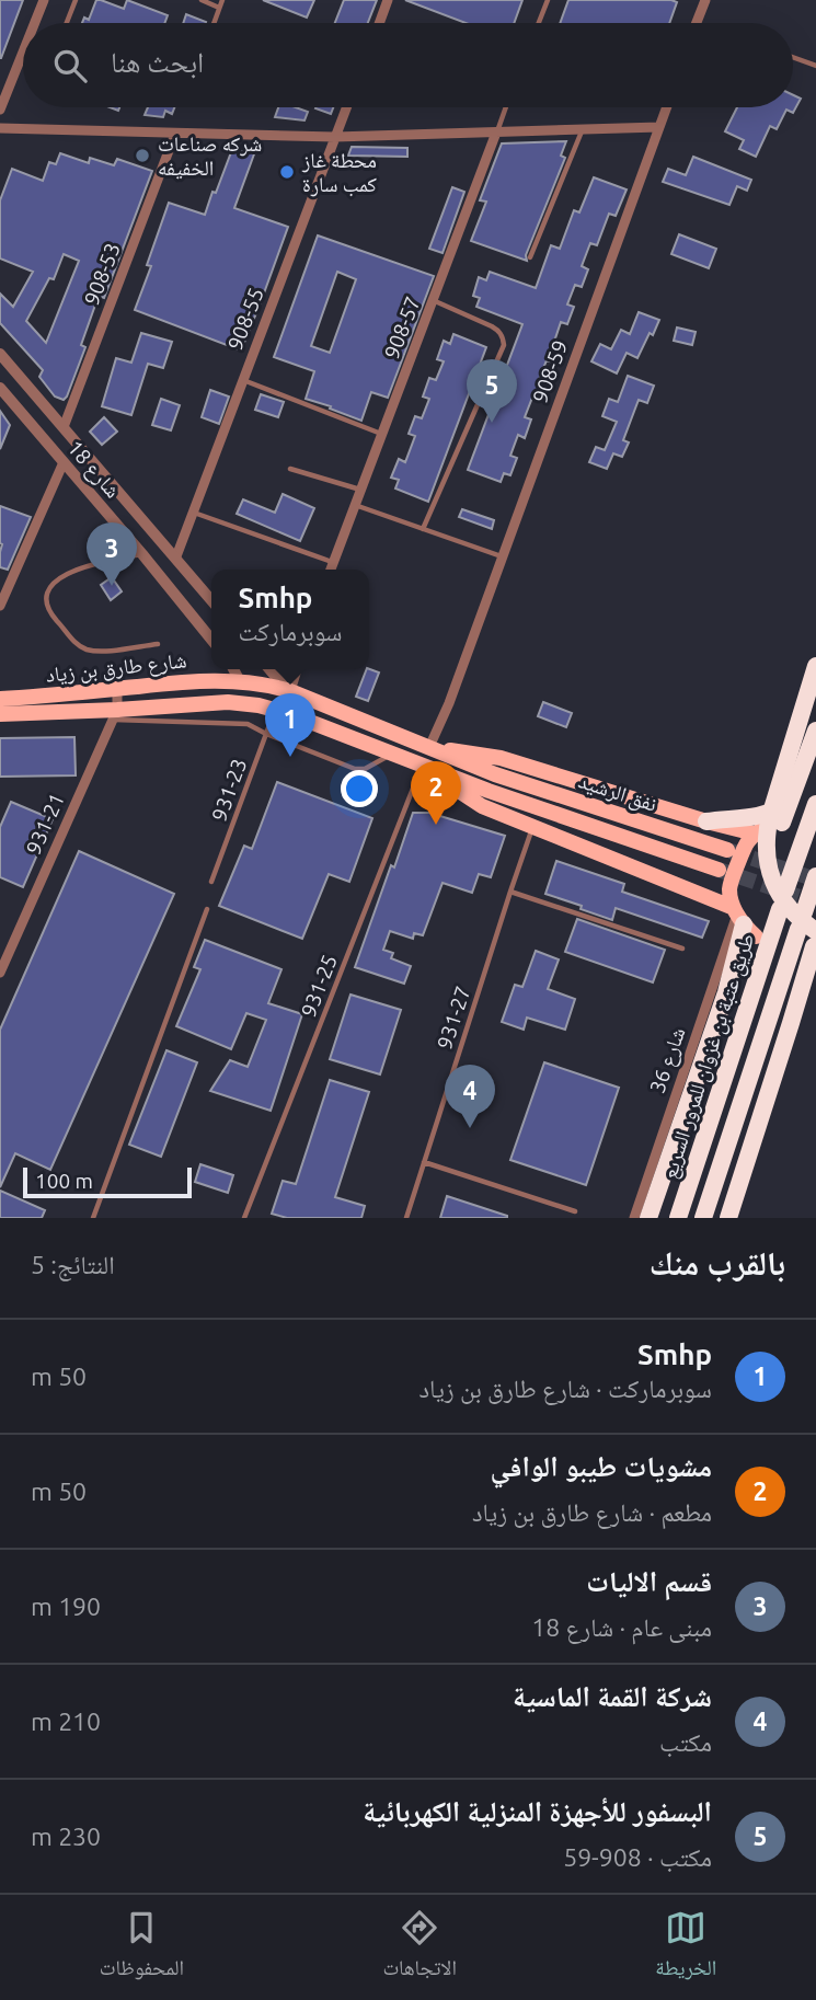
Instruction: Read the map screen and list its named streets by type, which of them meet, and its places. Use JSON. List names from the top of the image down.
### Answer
{
  "streets": {
    "highway": ["طريق عتبة بن غزوان للمرور السريع"],
    "main road": ["شارع طارق بن زياد", "نفق الرشيد"],
    "street": [
      "908-53",
      "908-55",
      "908-57",
      "908-59",
      "شارع 18",
      "931-21",
      "شارع 36"
    ],
    "lane": ["931-23", "931-25", "931-27"]
  },
  "crossings": [
    ["908-53", "شارع 18"],
    ["908-55", "شارع 18"],
    ["908-59", "شارع طارق بن زياد"],
    ["شارع طارق بن زياد", "931-23"],
    ["شارع طارق بن زياد", "نفق الرشيد"],
    ["شارع طارق بن زياد", "931-21"],
    ["شارع طارق بن زياد", "931-25"]
  ],
  "places": ["شركه صناعات الخفيفه", "محطة غاز كمب سارة"],
  "scale_bar": "100 m",
  "page": {
    "search": "ابحث هنا",
    "pins": [
      "5",
      "3",
      "1",
      "2",
      "4"
    ],
    "popup": ["Smhp", "سوبرماركت"],
    "scale": "100 m",
    "heading": ["بالقرب منك", "النتائج: 5"],
    "list": [
      {
        "mark": "1",
        "name": "Smhp",
        "note": "سوبرماركت · شارع طارق بن زياد",
        "value": "50 m"
      },
      {
        "mark": "2",
        "name": "مشويات طيبو الوافي",
        "note": "مطعم · شارع طارق بن زياد",
        "value": "50 m"
      },
      {
        "mark": "3",
        "name": "قسم الاليات",
        "note": "مبنى عام · شارع 18",
        "value": "190 m"
      },
      {
        "mark": "4",
        "name": "شركة القمة الماسية",
        "note": "مكتب",
        "value": "210 m"
      },
      {
        "mark": "5",
        "name": "البسفور للأجهزة المنزلية الكهربائية",
        "note": "مكتب · 908-59",
        "value": "230 m"
      }
    ],
    "nav": ["الخريطة", "الاتجاهات", "المحفوظات"]
  }
}
